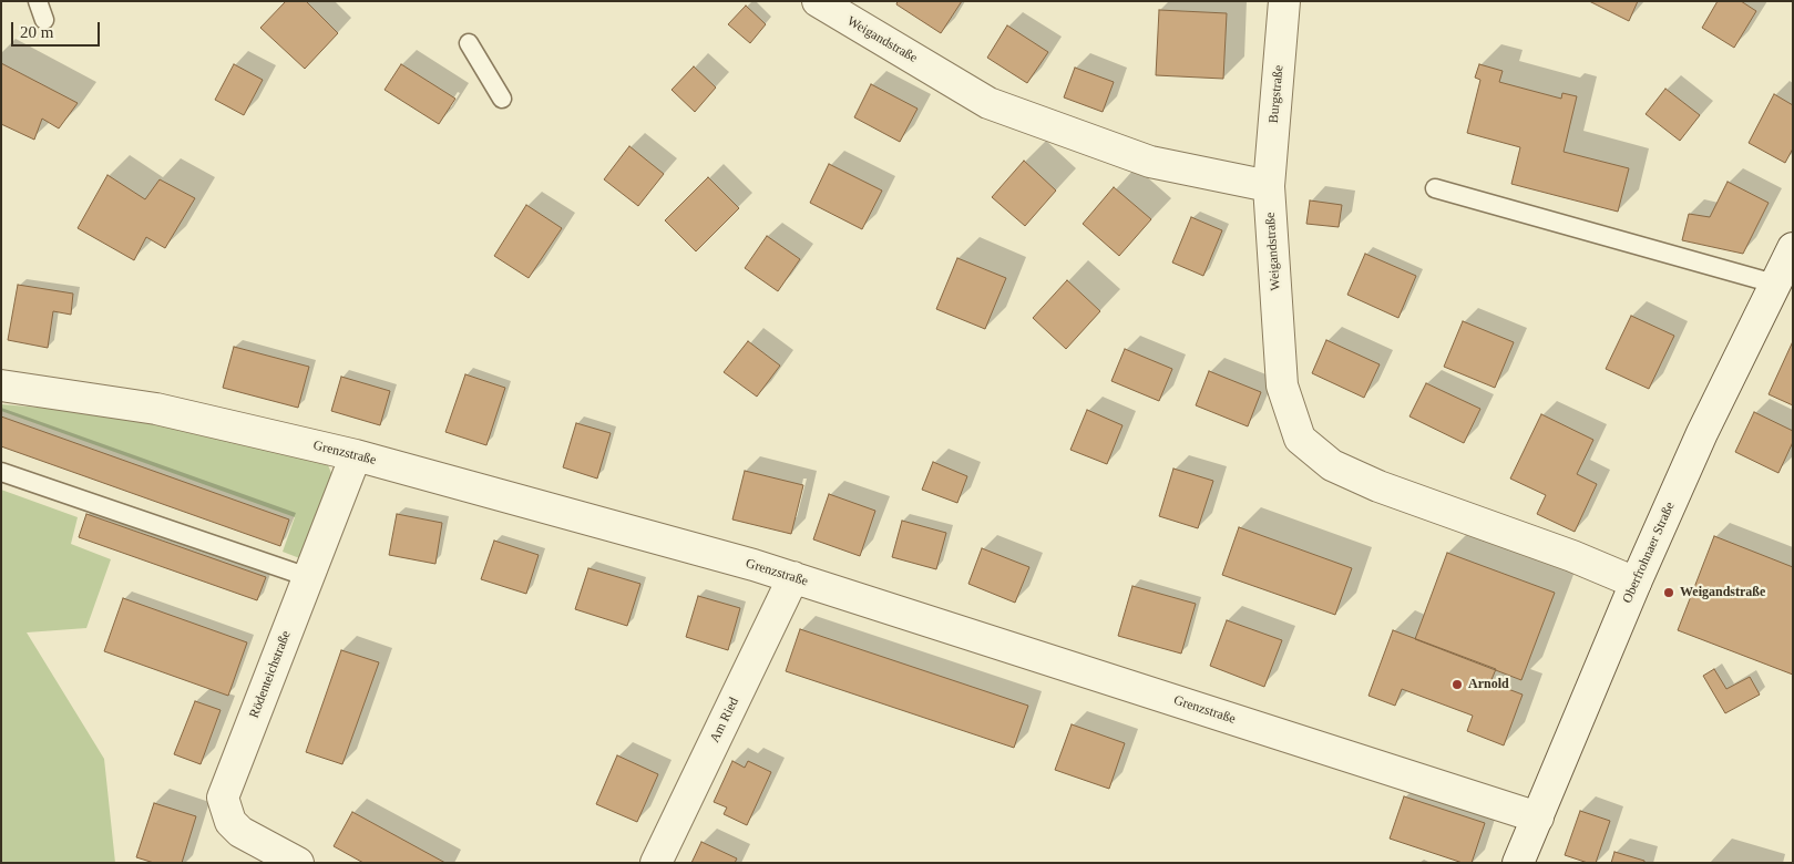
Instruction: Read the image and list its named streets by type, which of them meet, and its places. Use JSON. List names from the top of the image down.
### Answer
{
  "streets": {
    "street": [
      "Weigandstraße",
      "Burgstraße",
      "Grenzstraße",
      "Oberfrohnaer Straße",
      "Rödenteichstraße",
      "Am Ried"
    ]
  },
  "crossings": [
    ["Weigandstraße", "Burgstraße"],
    ["Weigandstraße", "Oberfrohnaer Straße"],
    ["Grenzstraße", "Oberfrohnaer Straße"],
    ["Grenzstraße", "Rödenteichstraße"],
    ["Grenzstraße", "Am Ried"]
  ],
  "places": ["Weigandstraße", "Arnold"],
  "scale_bar": "20 m"
}
